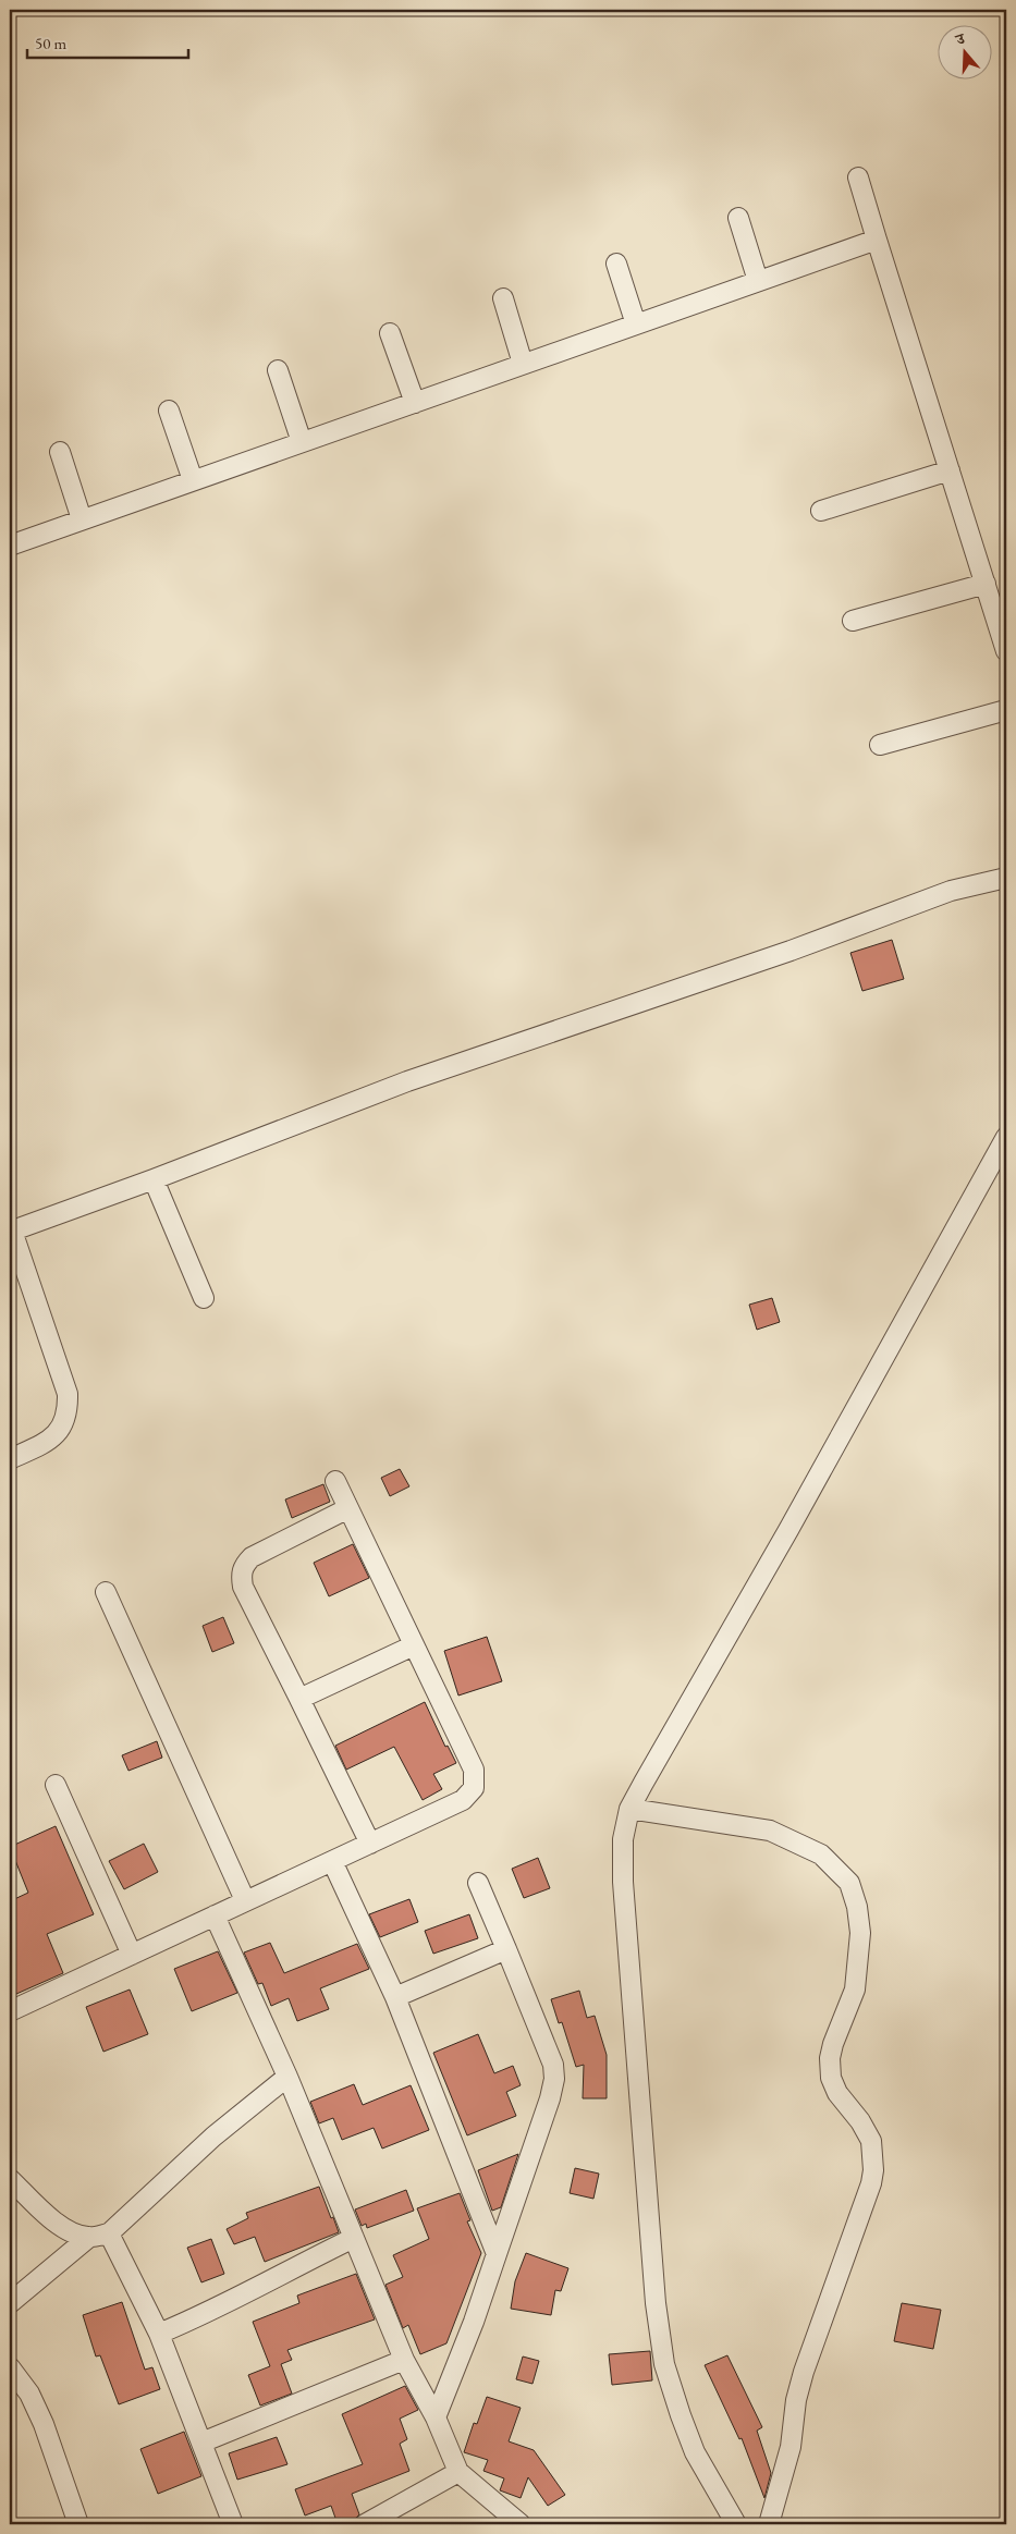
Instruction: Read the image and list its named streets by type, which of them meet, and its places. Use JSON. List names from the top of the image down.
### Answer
{
  "scale_bar": "50 m",
  "north": "top"
}
